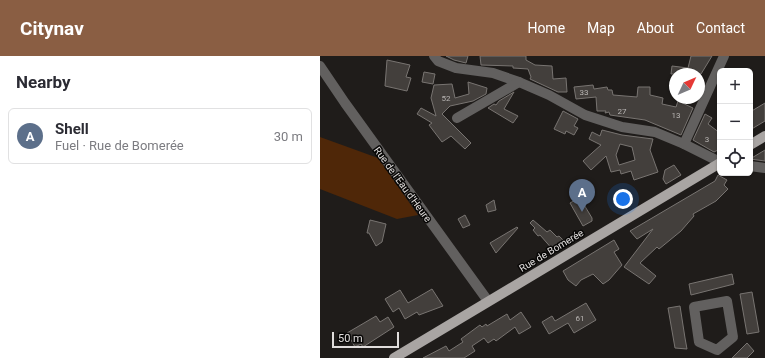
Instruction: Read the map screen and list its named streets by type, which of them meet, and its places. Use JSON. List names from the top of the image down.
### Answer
{
  "streets": {
    "main road": ["Rue de Bomerée"],
    "street": ["Rue de l'Eau d'Heure"]
  },
  "crossings": [
    ["Rue de l'Eau d'Heure", "Rue de Bomerée"]
  ],
  "house_numbers": [
    "33",
    "52",
    "27",
    "13",
    "3",
    "61"
  ],
  "scale_bar": "50 m",
  "north": "top right",
  "page": {
    "header": "Citynav",
    "nav": [
      "Home",
      "Map",
      "About",
      "Contact"
    ],
    "heading": "Nearby",
    "map_buttons": ["+", "−"],
    "list": [
      {
        "mark": "A",
        "name": "Shell",
        "note": "Fuel · Rue de Bomerée",
        "value": "30 m"
      }
    ],
    "pins": "A",
    "scale": "50 m"
  }
}
